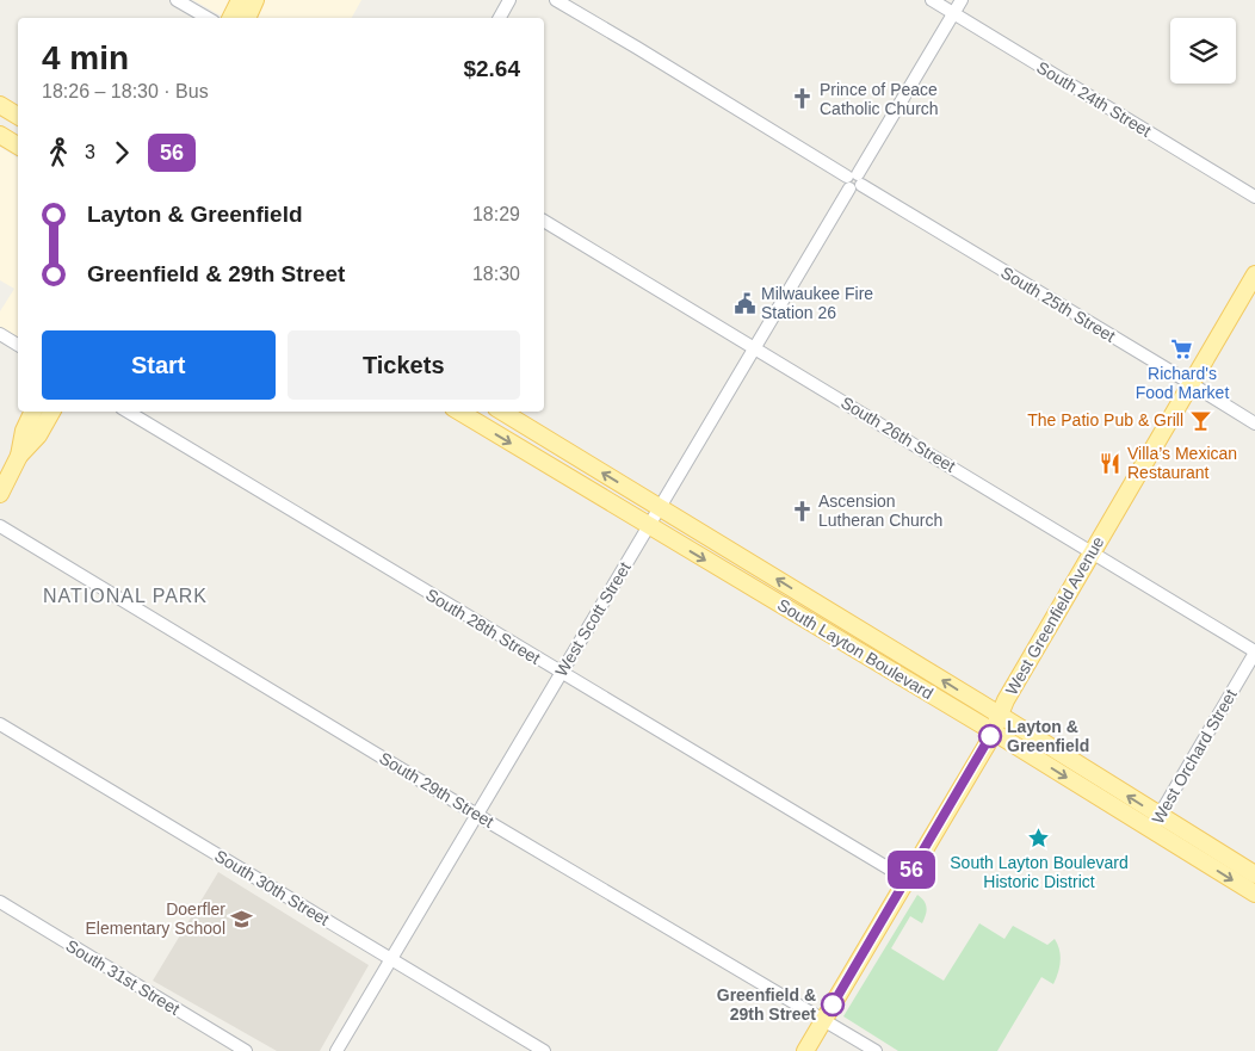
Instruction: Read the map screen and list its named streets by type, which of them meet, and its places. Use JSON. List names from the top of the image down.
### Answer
{
  "streets": {
    "main road": ["West Greenfield Avenue", "South Layton Boulevard"],
    "street": [
      "South 24th Street",
      "South 25th Street",
      "South 26th Street",
      "West Scott Street",
      "South 28th Street",
      "West Orchard Street",
      "South 29th Street",
      "South 30th Street",
      "South 31st Street"
    ]
  },
  "crossings": [
    ["South 24th Street", "West Scott Street"],
    ["South 25th Street", "West Greenfield Avenue"],
    ["South 25th Street", "West Scott Street"],
    ["South 26th Street", "West Greenfield Avenue"],
    ["South 26th Street", "West Scott Street"],
    ["South 26th Street", "West Orchard Street"],
    ["West Greenfield Avenue", "South 28th Street"],
    ["West Greenfield Avenue", "South Layton Boulevard"],
    ["West Greenfield Avenue", "South 29th Street"],
    ["West Scott Street", "South 28th Street"],
    ["West Scott Street", "South Layton Boulevard"],
    ["West Scott Street", "South 29th Street"],
    ["West Scott Street", "South 30th Street"],
    ["South Layton Boulevard", "West Orchard Street"]
  ],
  "districts": ["NATIONAL PARK"],
  "places": {
    "church": ["Prince of Peace Catholic Church", "Ascension Lutheran Church"],
    "public building": ["Milwaukee Fire Station 26"],
    "supermarket": ["Richard's Food Market"],
    "bar": ["The Patio Pub & Grill"],
    "restaurant": ["Villa’s Mexican Restaurant"],
    "other": ["Layton & Greenfield", "Greenfield & 29th Street"],
    "place": ["South Layton Boulevard Historic District"],
    "school or university": ["Doerfler Elementary School"]
  },
  "lines": ["bus line 56"],
  "page": {
    "on_map": "56",
    "heading": ["4 min", "18:26 – 18:30 · Bus", "$2.64"],
    "legs": ["3", "56"],
    "list": [
      {
        "name": "Layton & Greenfield",
        "value": "18:29"
      },
      {
        "name": "Greenfield & 29th Street",
        "value": "18:30"
      }
    ],
    "buttons": ["Start", "Tickets"]
  }
}
